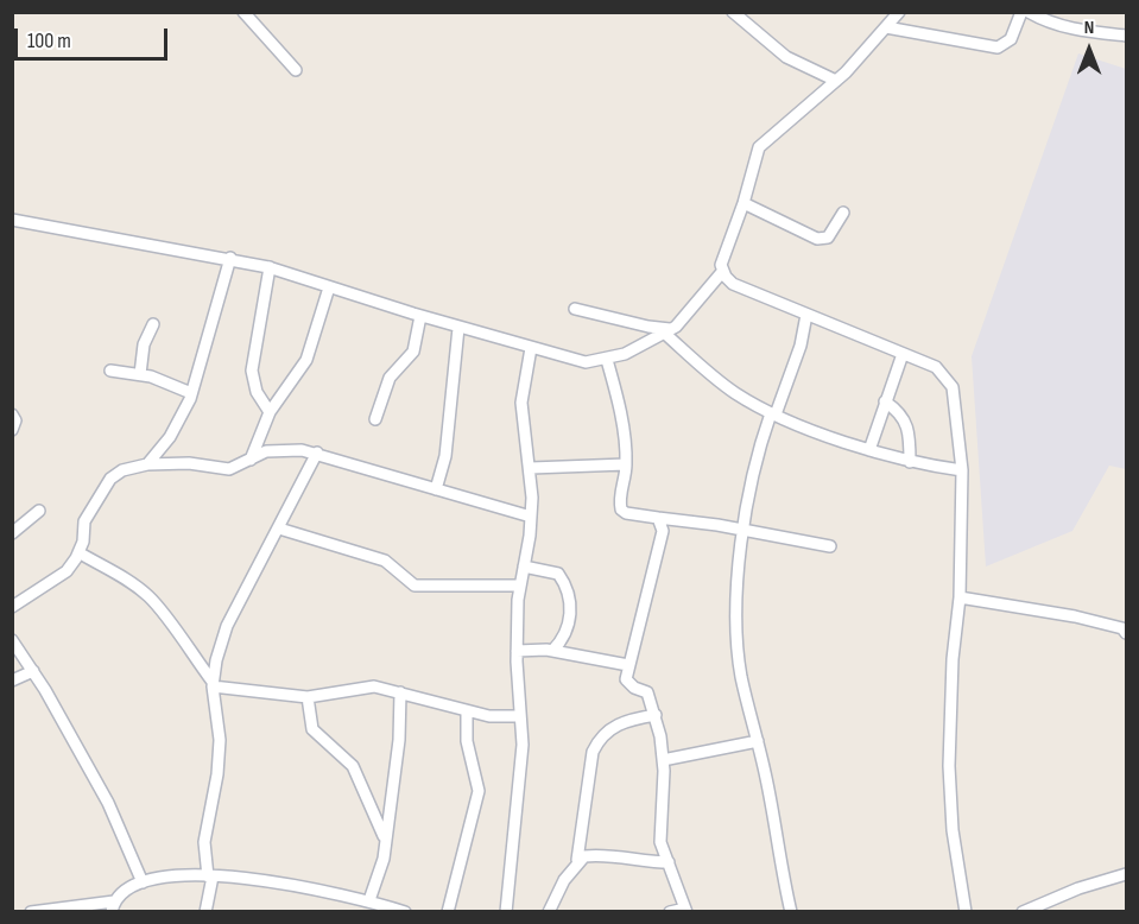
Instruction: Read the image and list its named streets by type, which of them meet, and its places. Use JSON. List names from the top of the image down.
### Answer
{
  "scale_bar": "100 m",
  "north": "top"
}
